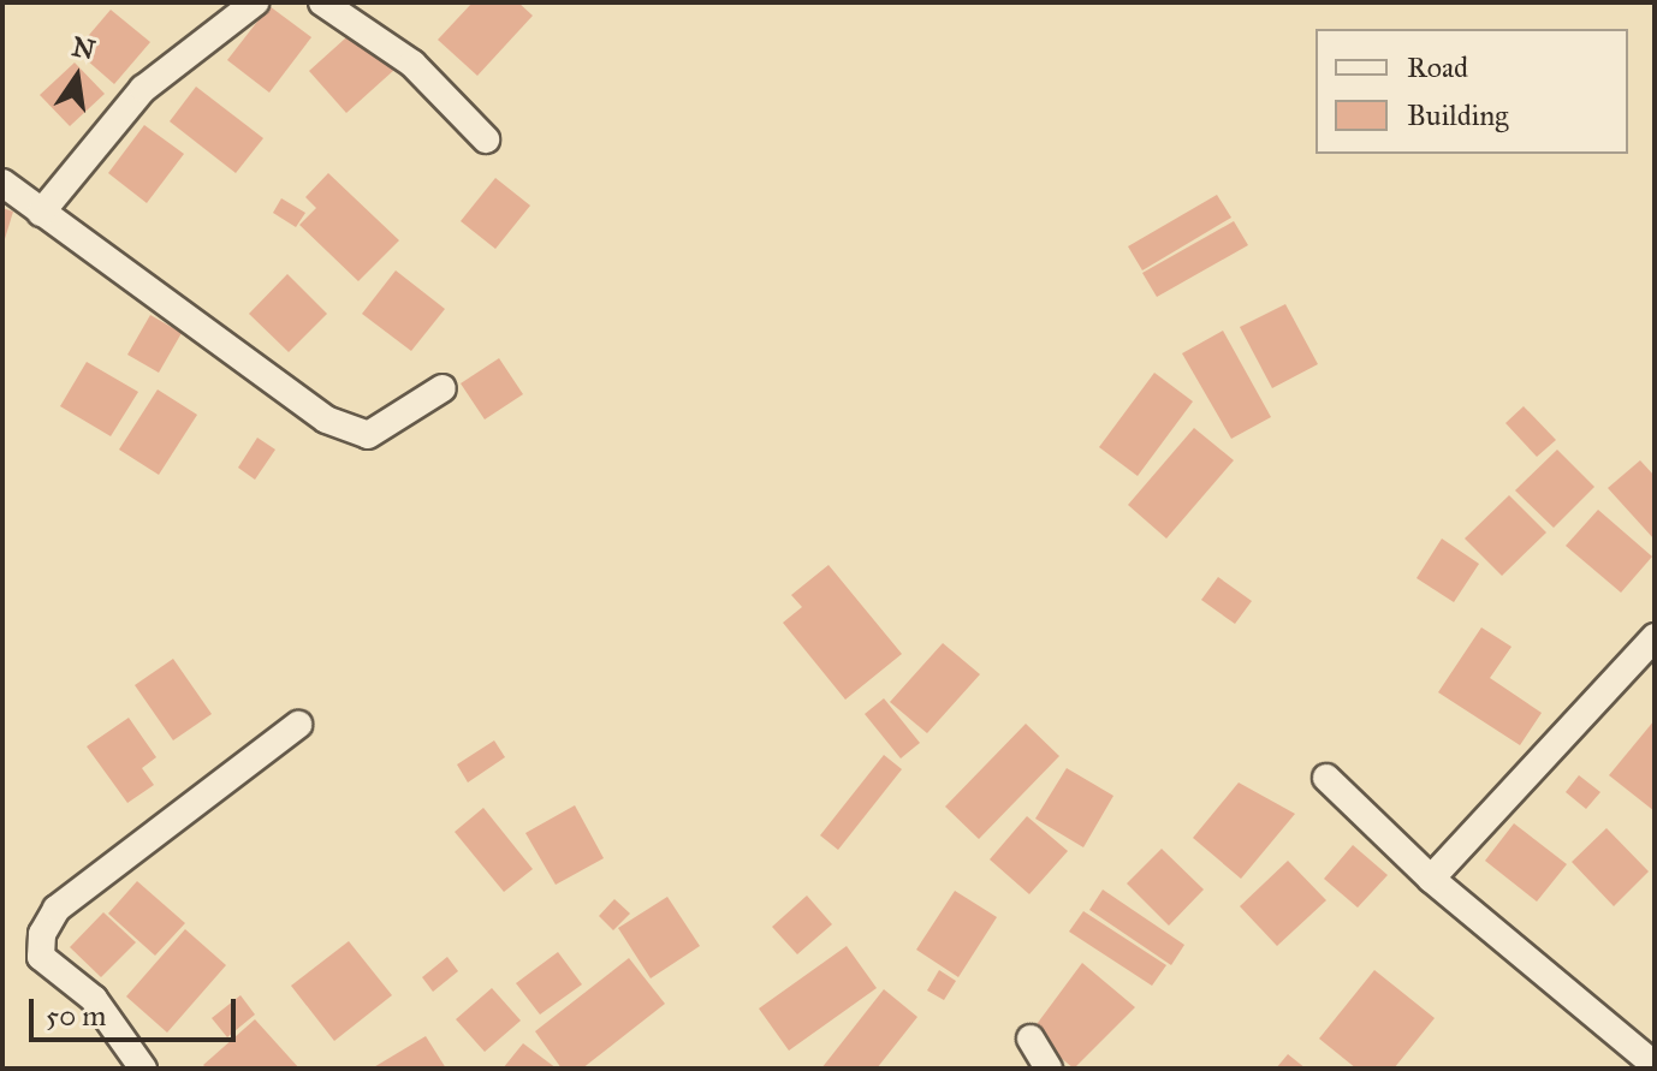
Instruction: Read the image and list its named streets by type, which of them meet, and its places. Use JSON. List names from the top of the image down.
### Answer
{
  "legend": ["Road", "Building"],
  "scale_bar": "50 m",
  "north": "top"
}
